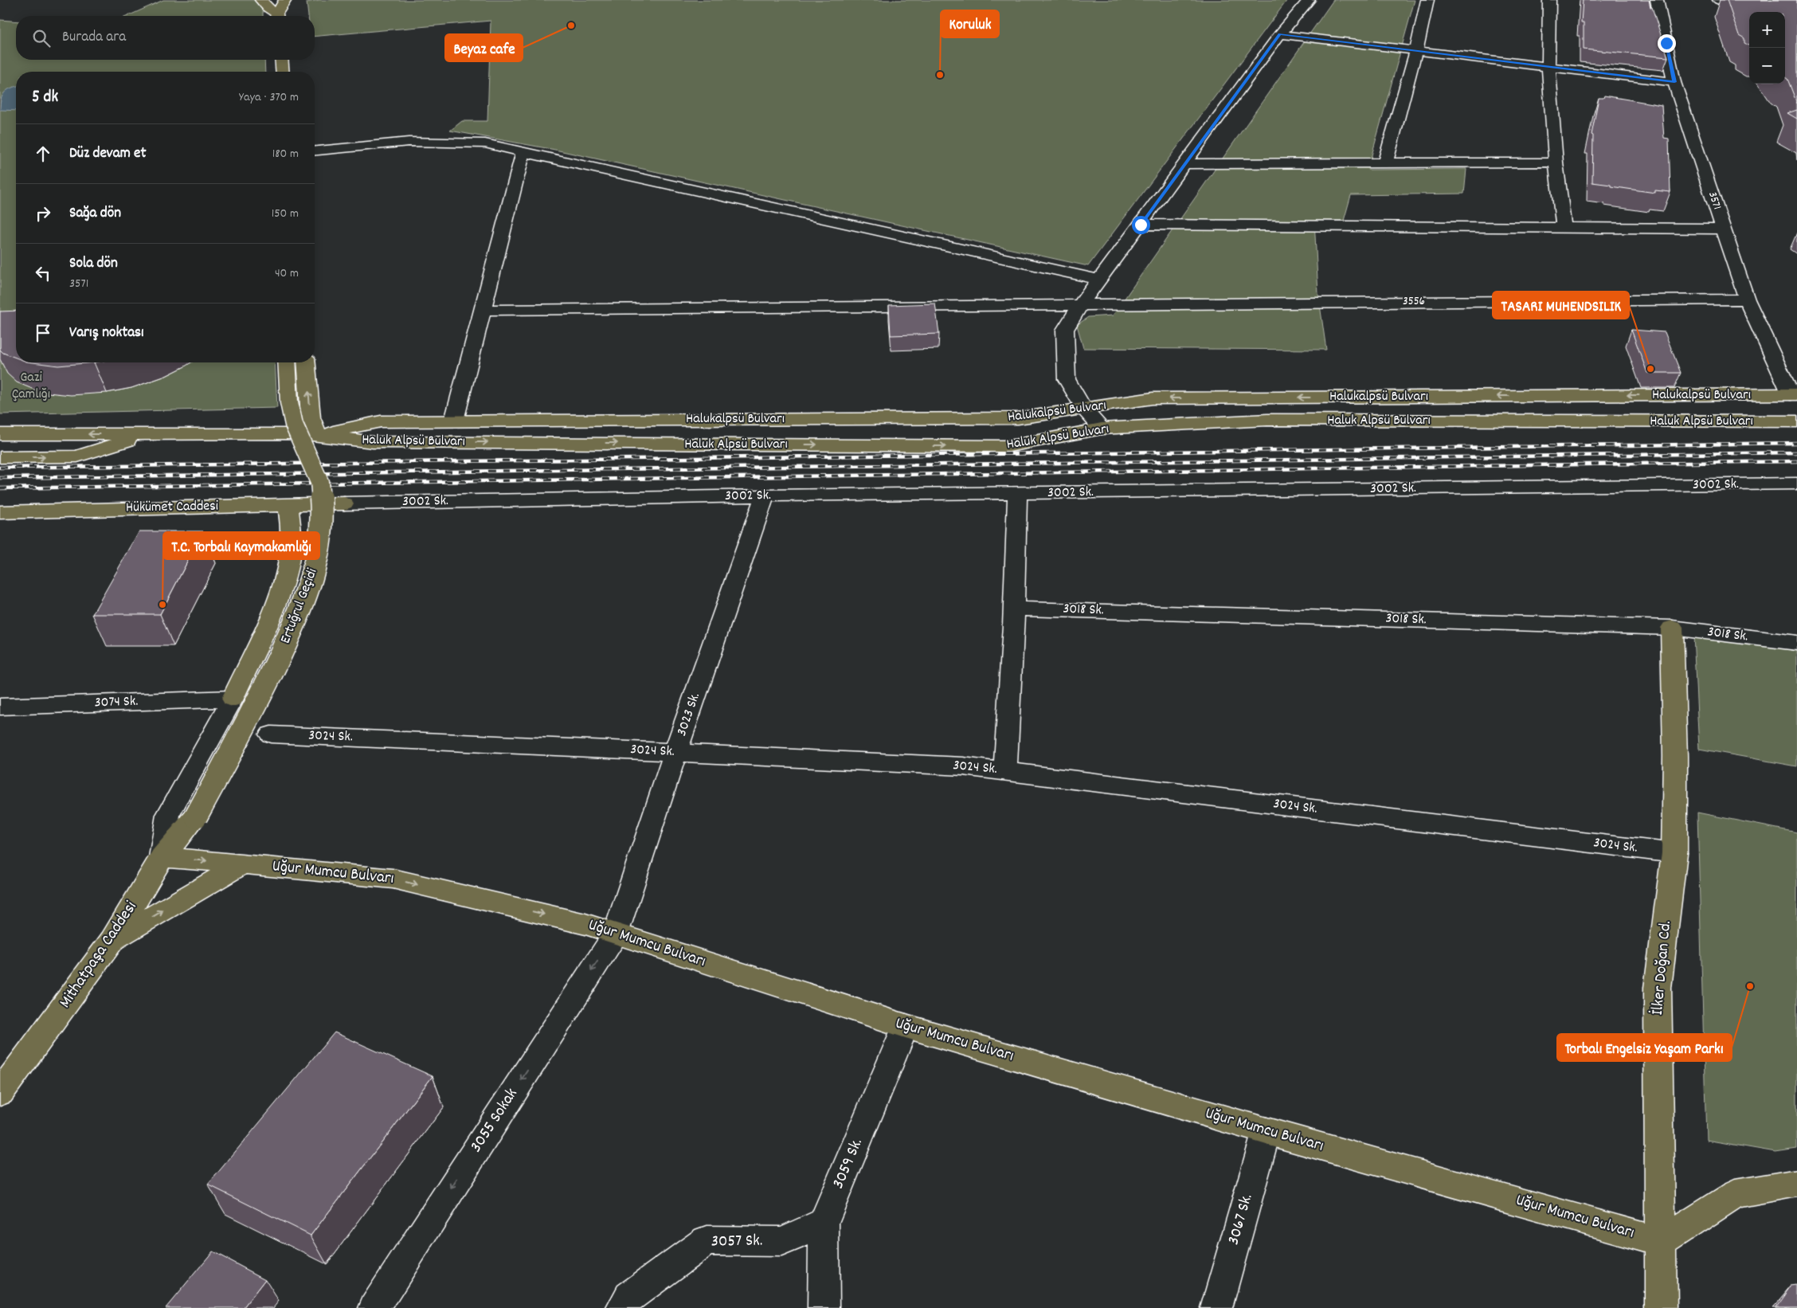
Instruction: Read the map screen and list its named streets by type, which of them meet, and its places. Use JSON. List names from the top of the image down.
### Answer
{
  "streets": {
    "main road": [
      "Halukalpsü Bulvarı",
      "Haluk Alpsü Bulvarı",
      "Hükümet Caddesi",
      "Ertuğrul Geçidi",
      "Uğur Mumcu Bulvarı",
      "Mithatpaşa Caddesi",
      "İlker Doğan Cd."
    ],
    "street": [
      "3571",
      "3556",
      "3002 Sk.",
      "3018 Sk.",
      "3074 Sk.",
      "3023 Sk.",
      "3024 Sk.",
      "3055 Sokak",
      "3059 Sk.",
      "3067 Sk.",
      "3057 Sk."
    ]
  },
  "crossings": [
    ["3571", "3556"],
    ["3571", "Halukalpsü Bulvarı"],
    ["Halukalpsü Bulvarı", "Haluk Alpsü Bulvarı"],
    ["3002 Sk.", "Hükümet Caddesi"],
    ["3002 Sk.", "3023 Sk."],
    ["Ertuğrul Geçidi", "Mithatpaşa Caddesi"],
    ["3018 Sk.", "İlker Doğan Cd."],
    ["3023 Sk.", "3024 Sk."],
    ["3023 Sk.", "Uğur Mumcu Bulvarı"],
    ["3023 Sk.", "3055 Sokak"],
    ["3024 Sk.", "İlker Doğan Cd."],
    ["Uğur Mumcu Bulvarı", "Mithatpaşa Caddesi"],
    ["Uğur Mumcu Bulvarı", "İlker Doğan Cd."],
    ["Uğur Mumcu Bulvarı", "3055 Sokak"],
    ["Uğur Mumcu Bulvarı", "3059 Sk."],
    ["Uğur Mumcu Bulvarı", "3067 Sk."],
    ["3059 Sk.", "3057 Sk."]
  ],
  "one_way": ["Halukalpsü Bulvarı", "Haluk Alpsü Bulvarı", "3055 Sokak"],
  "parks": ["Gazi Çamlığı"],
  "places": [
    "Beyaz cafe",
    "Koruluk",
    "TASARI MUHENDSILIK",
    "T.C. Torbalı Kaymakamlığı",
    "Torbalı Engelsiz Yaşam Parkı"
  ],
  "page": {
    "map_buttons": ["+", "−"],
    "search": "Burada ara",
    "heading": ["5 dk", "Yaya · 370 m"],
    "list": [
      ["Düz devam et", "180 m"],
      ["Sağa dön", "150 m"],
      ["Sola dön", "3571", "40 m"],
      "Varış noktası"
    ]
  }
}
